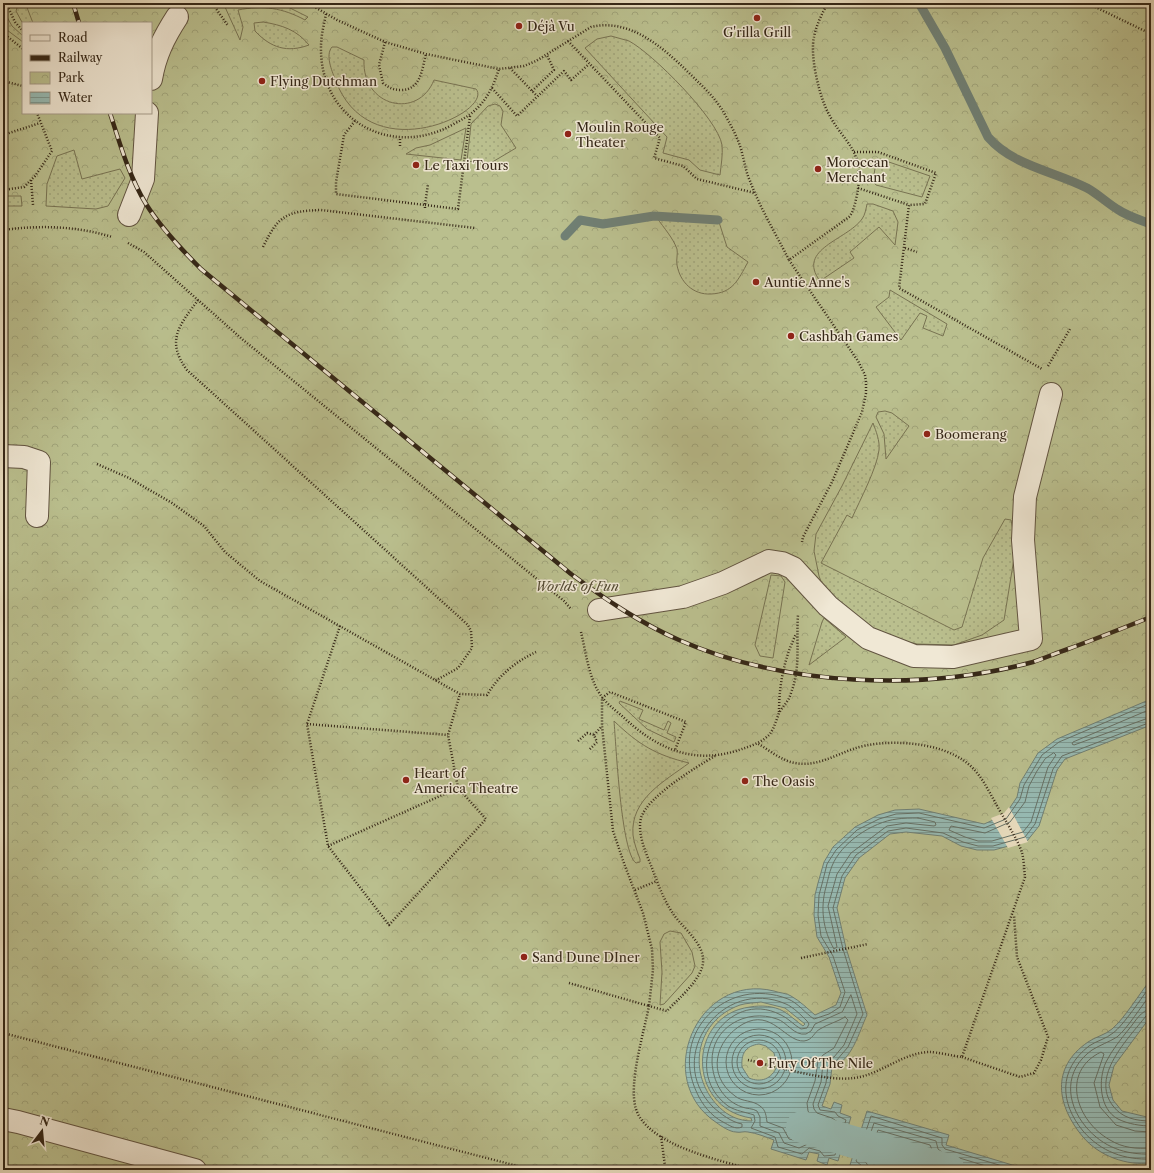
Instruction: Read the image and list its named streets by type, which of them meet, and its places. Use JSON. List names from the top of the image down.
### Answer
{
  "parks": ["Worlds of Fun"],
  "places": [
    "G'rilla Grill",
    "Déjà Vu",
    "Flying Dutchman",
    "Moulin Rouge Theater",
    "Le Taxi Tours",
    "Moroccan Merchant",
    "Auntie Anne's",
    "Cashbah Games",
    "Boomerang",
    "Heart of America Theatre",
    "The Oasis",
    "Sand Dune DIner",
    "Fury Of The Nile"
  ],
  "legend": [
    "Road",
    "Railway",
    "Park",
    "Water"
  ],
  "north": "top"
}
